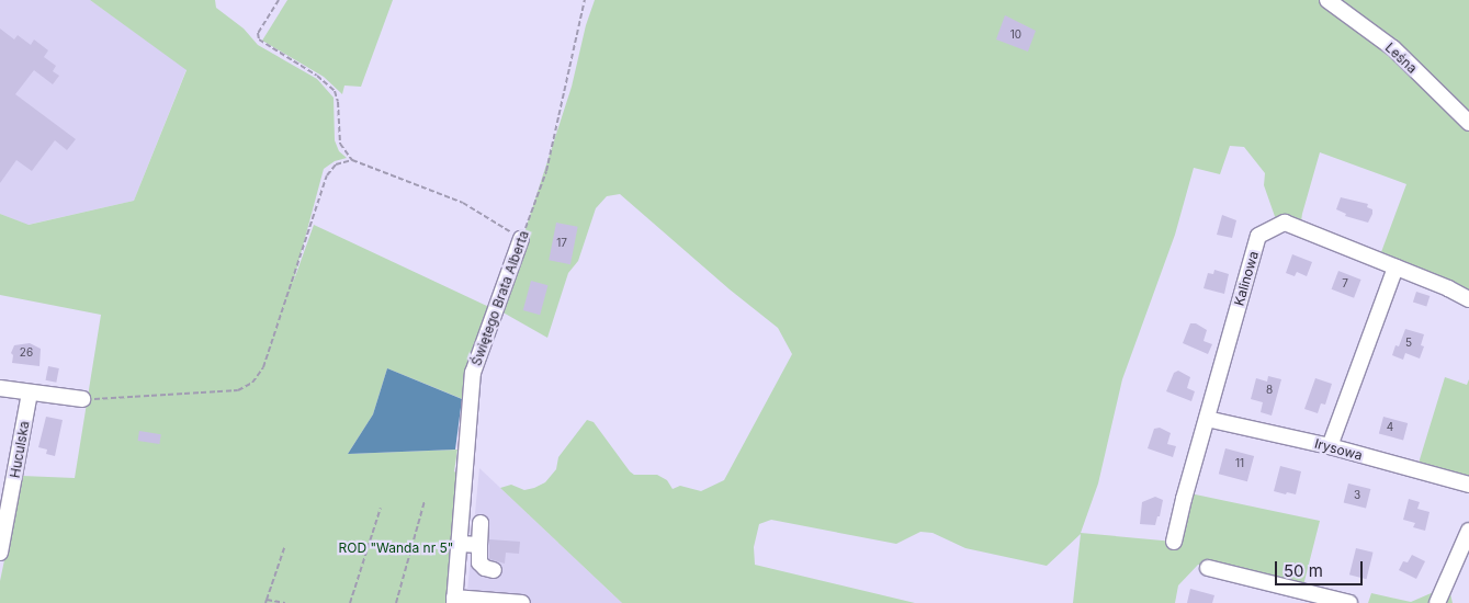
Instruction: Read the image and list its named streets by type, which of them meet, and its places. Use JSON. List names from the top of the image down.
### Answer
{
  "streets": {
    "street": [
      "Leśna",
      "Kalinowa",
      "Świętego Brata Alberta",
      "Huculska",
      "Irysowa"
    ]
  },
  "crossings": [
    ["Kalinowa", "Irysowa"]
  ],
  "parks": ["ROD \"Wanda nr 5\""],
  "house_numbers": [
    "10",
    "17",
    "7",
    "5",
    "26",
    "8",
    "4",
    "11",
    "3"
  ],
  "scale_bar": "50 m"
}
